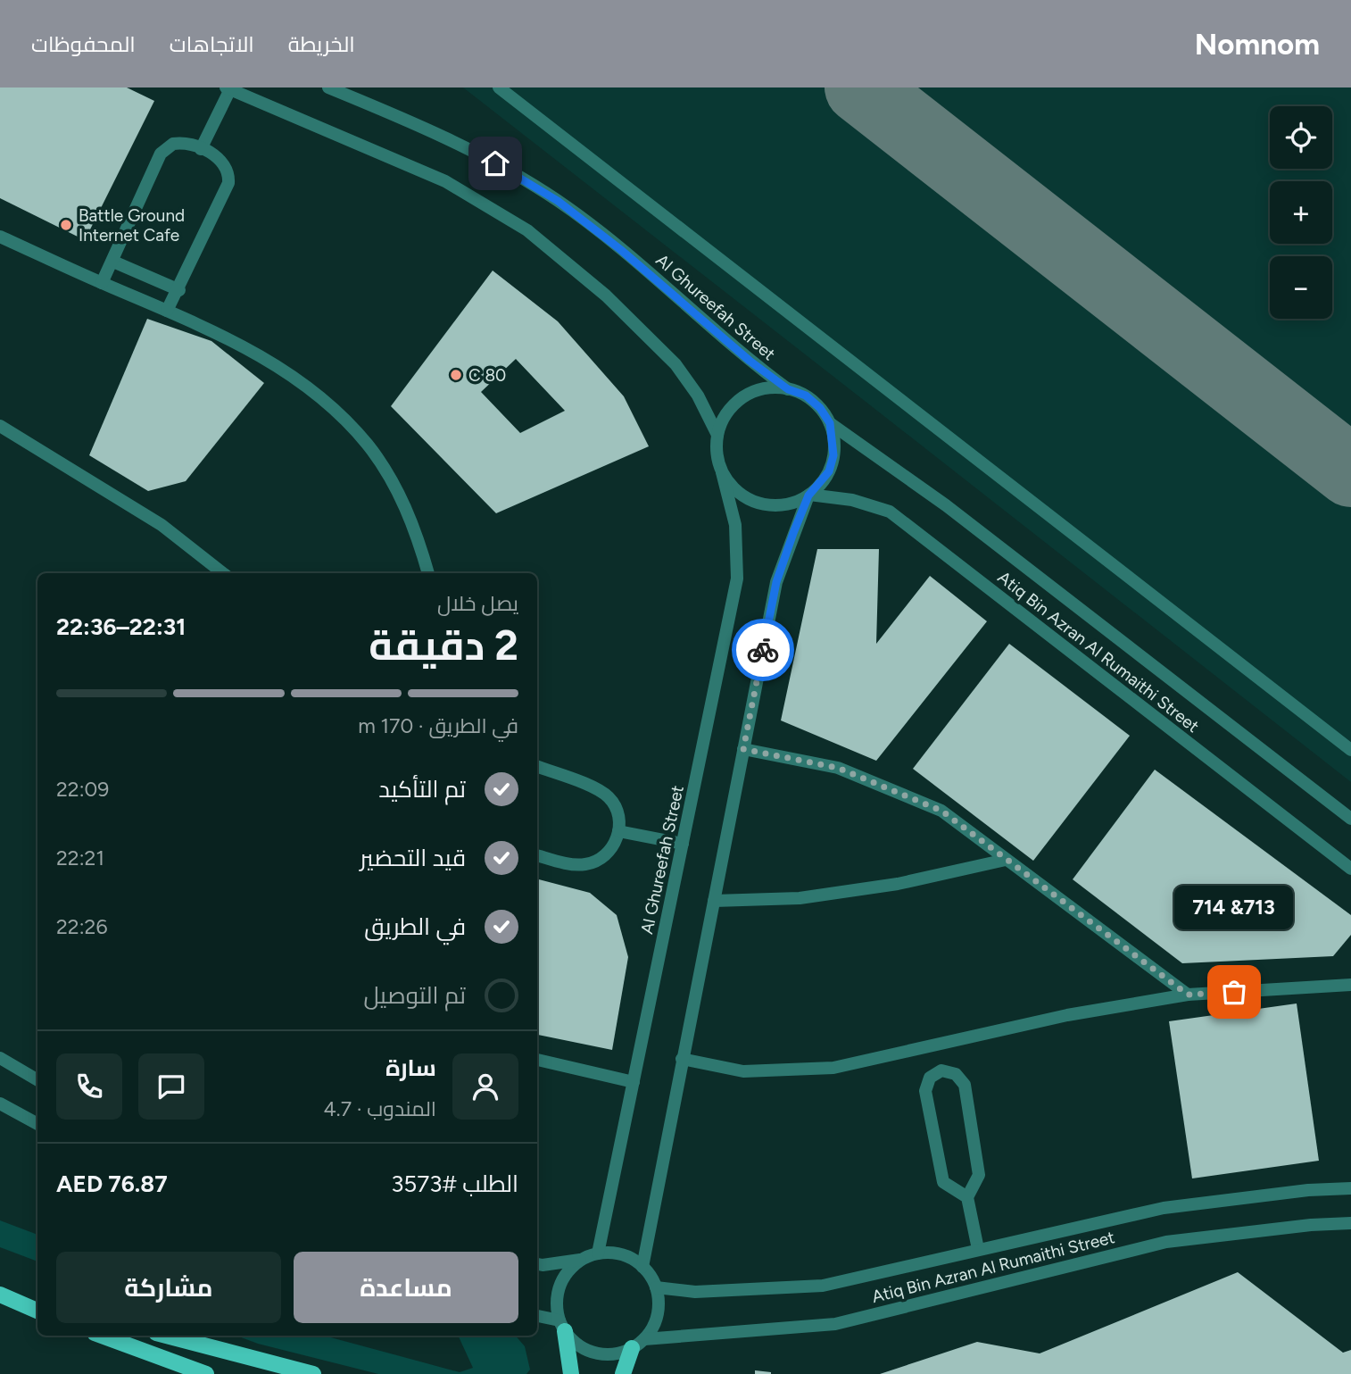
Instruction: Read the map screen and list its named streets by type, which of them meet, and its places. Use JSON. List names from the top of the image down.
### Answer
{
  "streets": {
    "street": ["Al Ghureefah Street", "Atiq Bin Azran Al Rumaithi Street"]
  },
  "crossings": [
    ["Al Ghureefah Street", "Atiq Bin Azran Al Rumaithi Street"]
  ],
  "places": ["Battle Ground Internet Cafe", "C 80", "713& 714"],
  "page": {
    "header": "Nomnom",
    "nav": ["الخريطة", "الاتجاهات", "المحفوظات"],
    "map_buttons": ["+", "−"],
    "heading": ["2 دقيقة", "يصل خلال", "22:31–22:36"],
    "panel": [
      "سارة",
      "المندوب · 4.7",
      "الطلب #3573",
      "AED 76.87"
    ],
    "bar": "في الطريق · 170 m",
    "list": [
      ["تم التأكيد", "22:09"],
      ["قيد التحضير", "22:21"],
      ["في الطريق", "22:26"],
      "تم التوصيل"
    ],
    "bubble": "713& 714",
    "buttons": ["مساعدة", "مشاركة"]
  }
}
